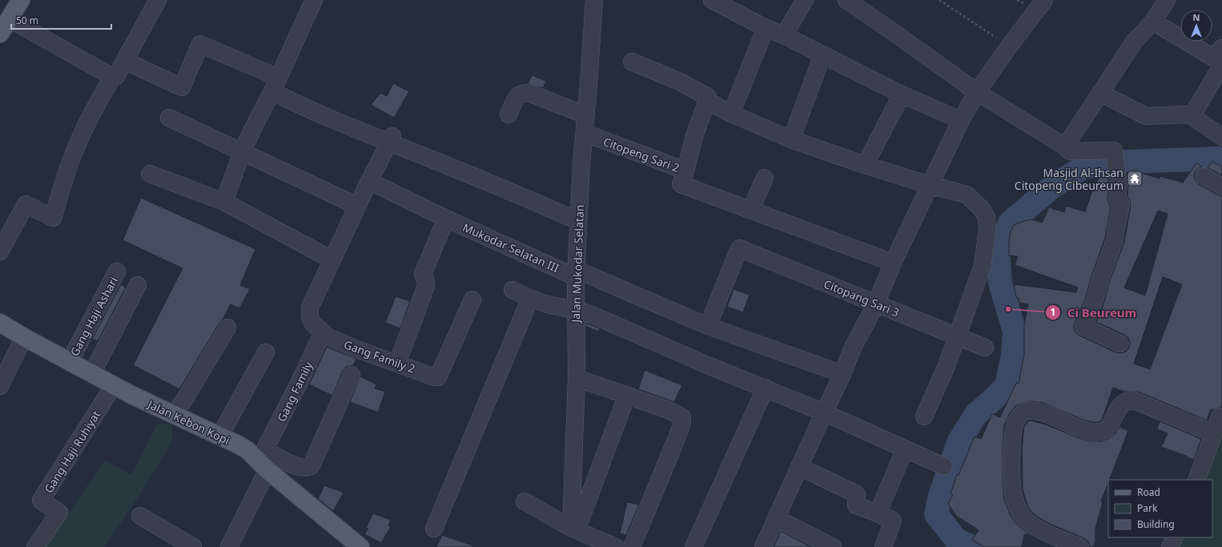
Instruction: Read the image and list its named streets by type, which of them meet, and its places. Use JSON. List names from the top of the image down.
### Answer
{
  "streets": {
    "main road": ["Jalan Kebon Kopi"],
    "street": [
      "Citopeng Sari 2",
      "Mukodar Selatan III",
      "Jalan Mukodar Selatan",
      "Citopang Sari 3",
      "Gang Haji Ashari",
      "Gang Family 2",
      "Gang Family",
      "Gang Haji Ruhiyat"
    ]
  },
  "crossings": [
    ["Citopeng Sari 2", "Jalan Mukodar Selatan"],
    ["Mukodar Selatan III", "Jalan Mukodar Selatan"],
    ["Mukodar Selatan III", "Citopang Sari 3"],
    ["Mukodar Selatan III", "Gang Family 2"],
    ["Gang Haji Ashari", "Jalan Kebon Kopi"],
    ["Gang Family 2", "Gang Family"],
    ["Gang Family", "Jalan Kebon Kopi"],
    ["Jalan Kebon Kopi", "Gang Haji Ruhiyat"]
  ],
  "places": {
    "temple": ["Masjid Al-Ihsan Citopeng Cibeureum"],
    "other": ["Ci Beureum"]
  },
  "legend": ["Road", "Park", "Building"],
  "scale_bar": "50 m",
  "north": "top"
}
